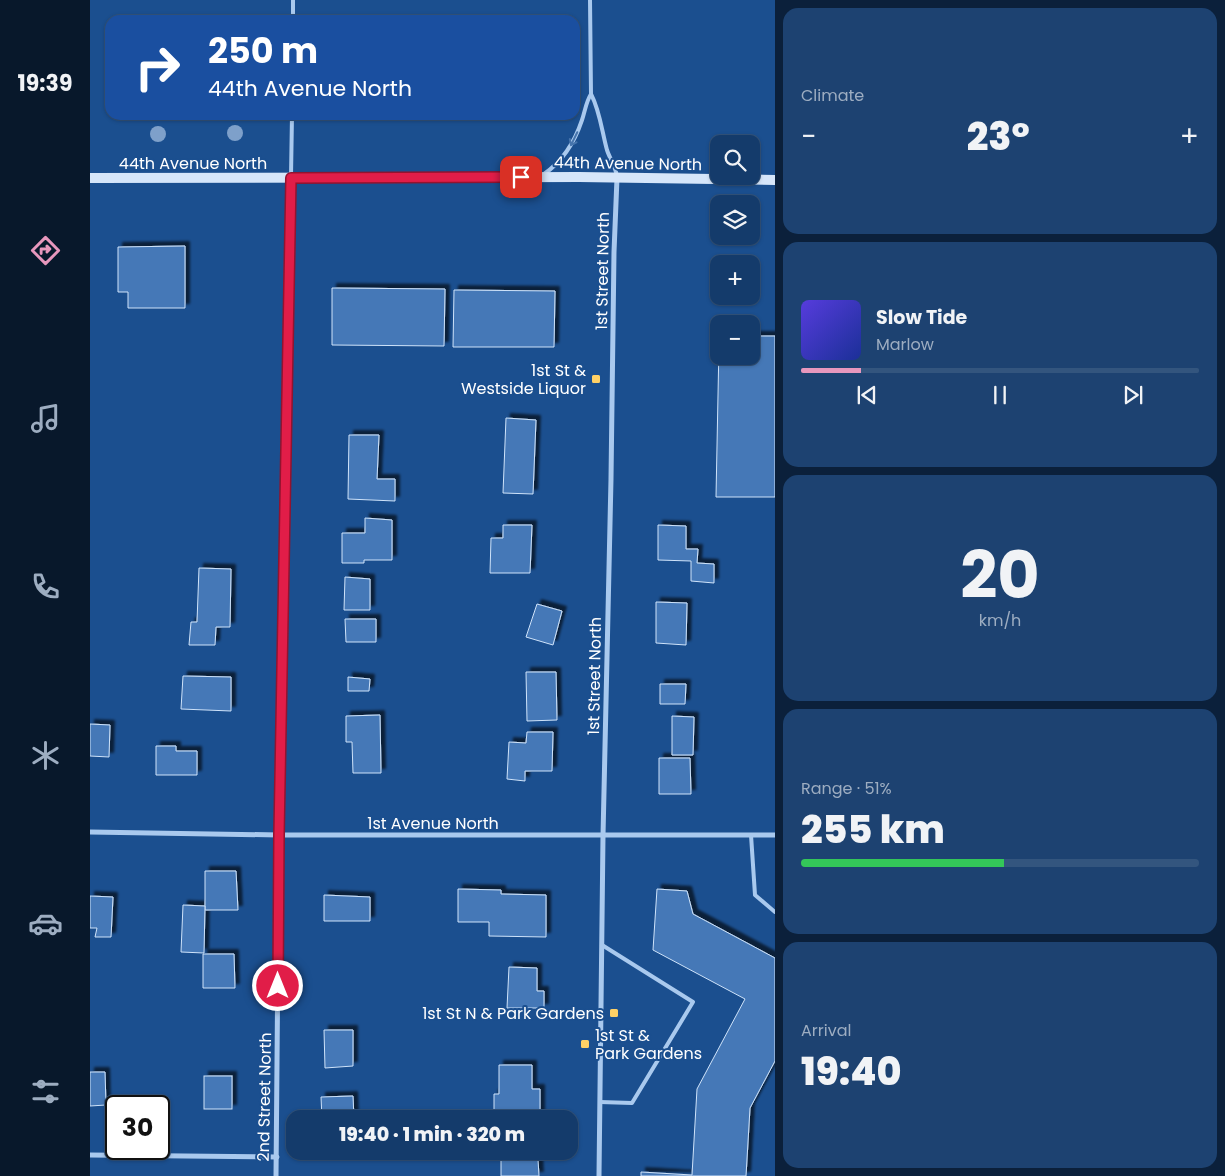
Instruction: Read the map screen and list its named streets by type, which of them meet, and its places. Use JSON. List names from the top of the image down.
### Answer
{
  "streets": {
    "main road": ["44th Avenue North"],
    "street": ["1st Street North", "1st Avenue North", "2nd Street North"]
  },
  "crossings": [
    ["44th Avenue North", "1st Street North"],
    ["44th Avenue North", "2nd Street North"],
    ["1st Street North", "1st Avenue North"],
    ["1st Avenue North", "2nd Street North"]
  ],
  "places": {
    "transit": ["1st St & Westside Liquor", "1st St N & Park Gardens", "1st St & Park Gardens"]
  },
  "page": {
    "tabs": "19:39",
    "tile": [
      "Climate",
      ["20", "km/h"],
      ["Range · 51%", "255 km"],
      ["Arrival", "19:40"]
    ],
    "turn": ["250 m", "44th Avenue North"],
    "heat": ["−", "23°", "+"],
    "map_buttons": ["+", "−"],
    "song": ["Slow Tide", "Marlow"],
    "limit": "30",
    "trip": "19:40 · 1 min · 320 m"
  }
}
